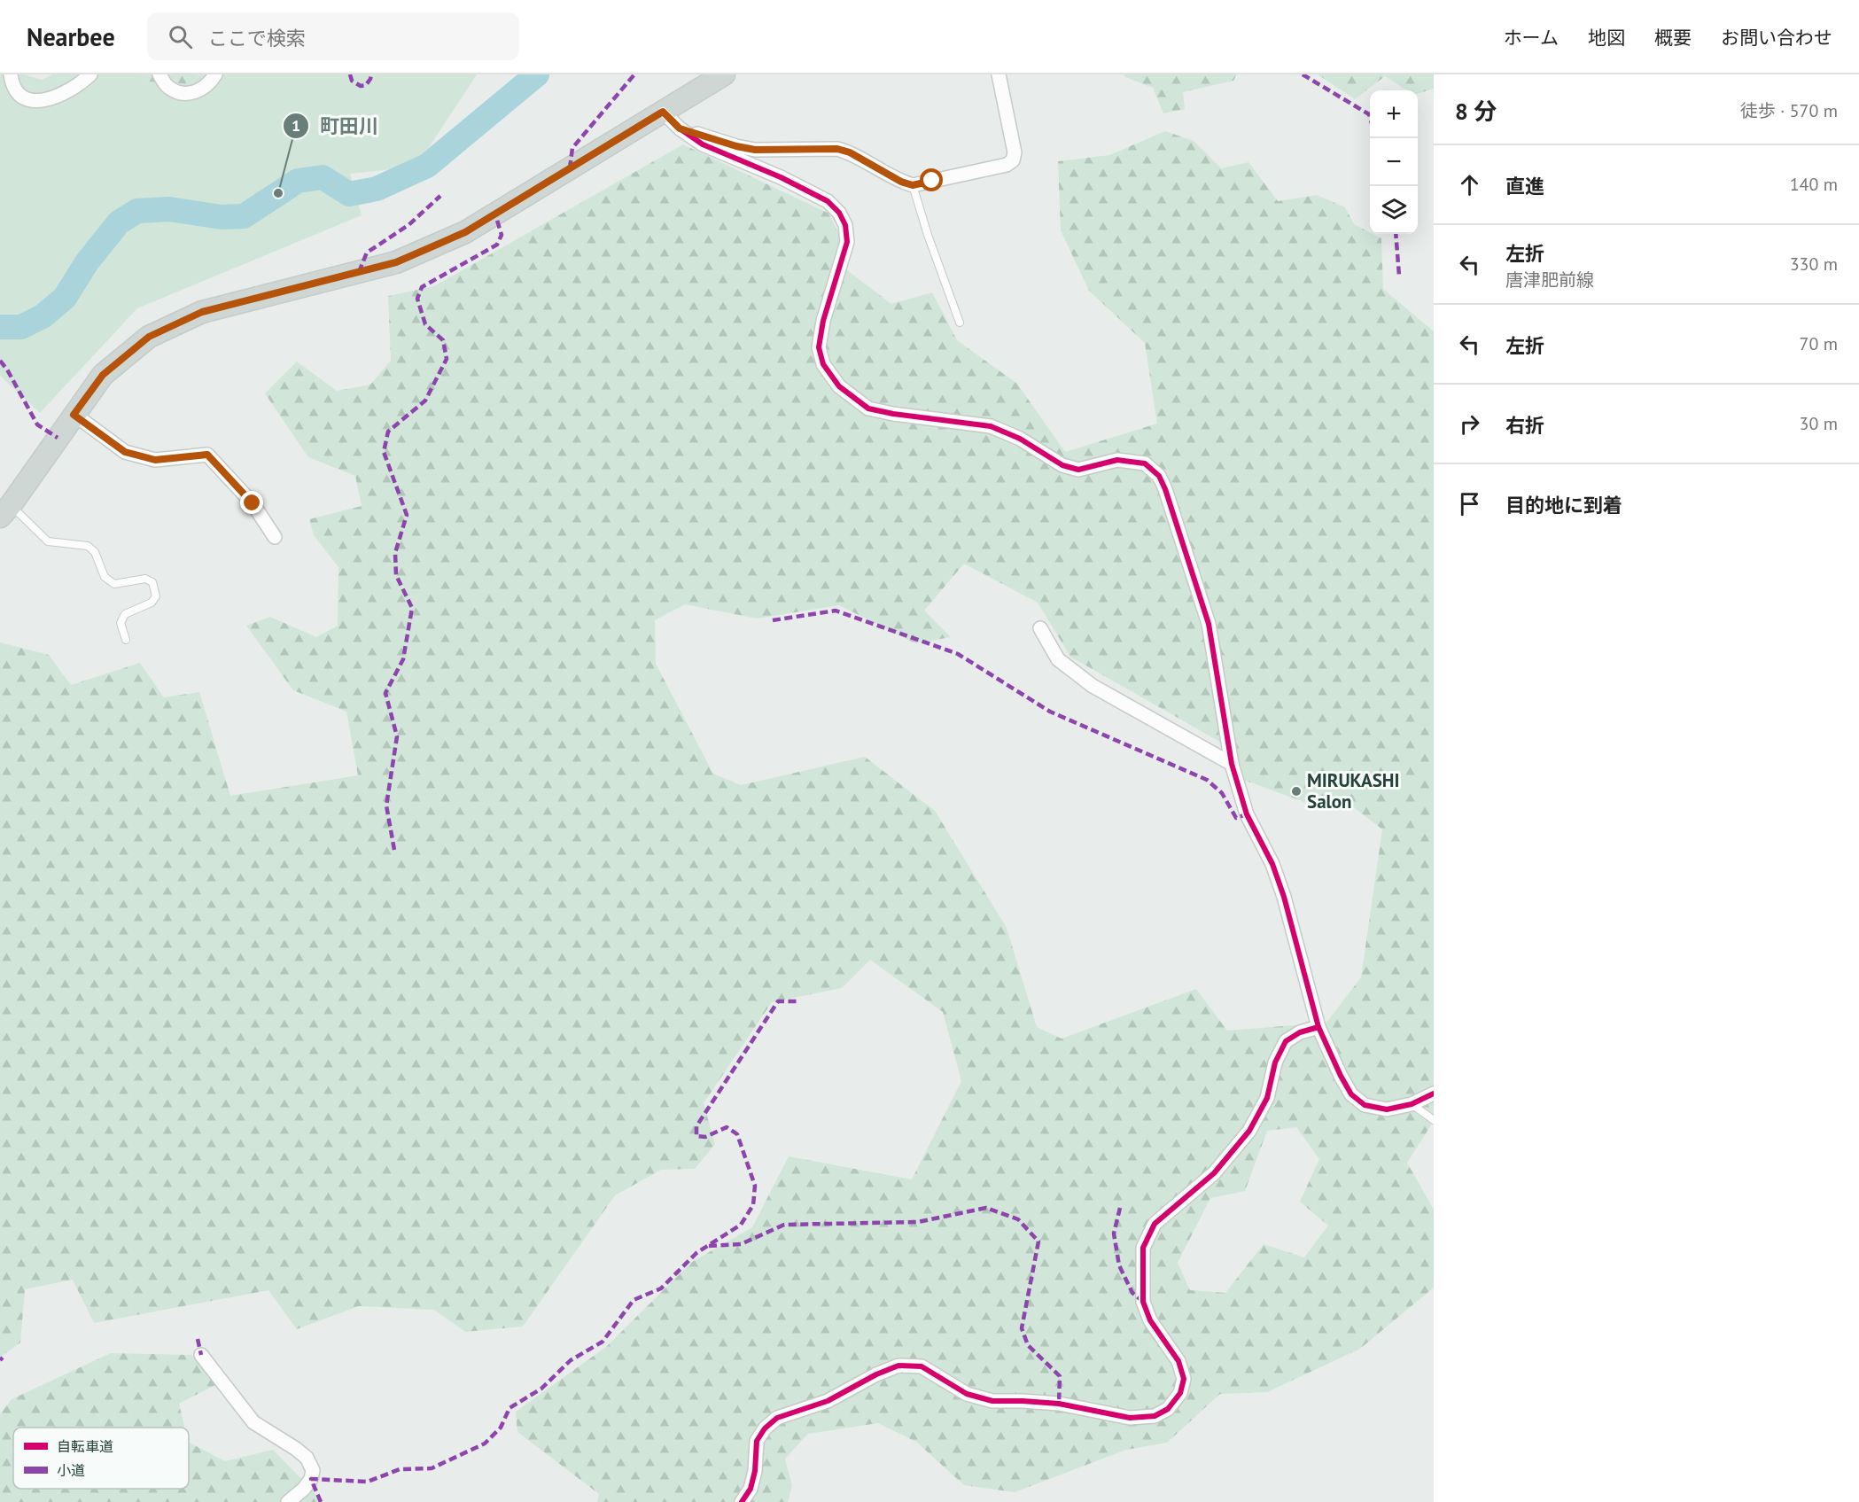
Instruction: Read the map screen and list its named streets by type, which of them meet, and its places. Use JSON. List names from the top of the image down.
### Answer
{
  "places": ["町田川", "MIRUKASHI Salon"],
  "legend": ["自転車道", "小道"],
  "page": {
    "header": "Nearbee",
    "search": "ここで検索",
    "nav": [
      "ホーム",
      "地図",
      "概要",
      "お問い合わせ"
    ],
    "heading": ["8 分", "徒歩 · 570 m"],
    "map_buttons": ["+", "−"],
    "list": [
      ["直進", "140 m"],
      ["左折", "唐津肥前線", "330 m"],
      ["左折", "70 m"],
      ["右折", "30 m"],
      "目的地に到着"
    ]
  }
}
